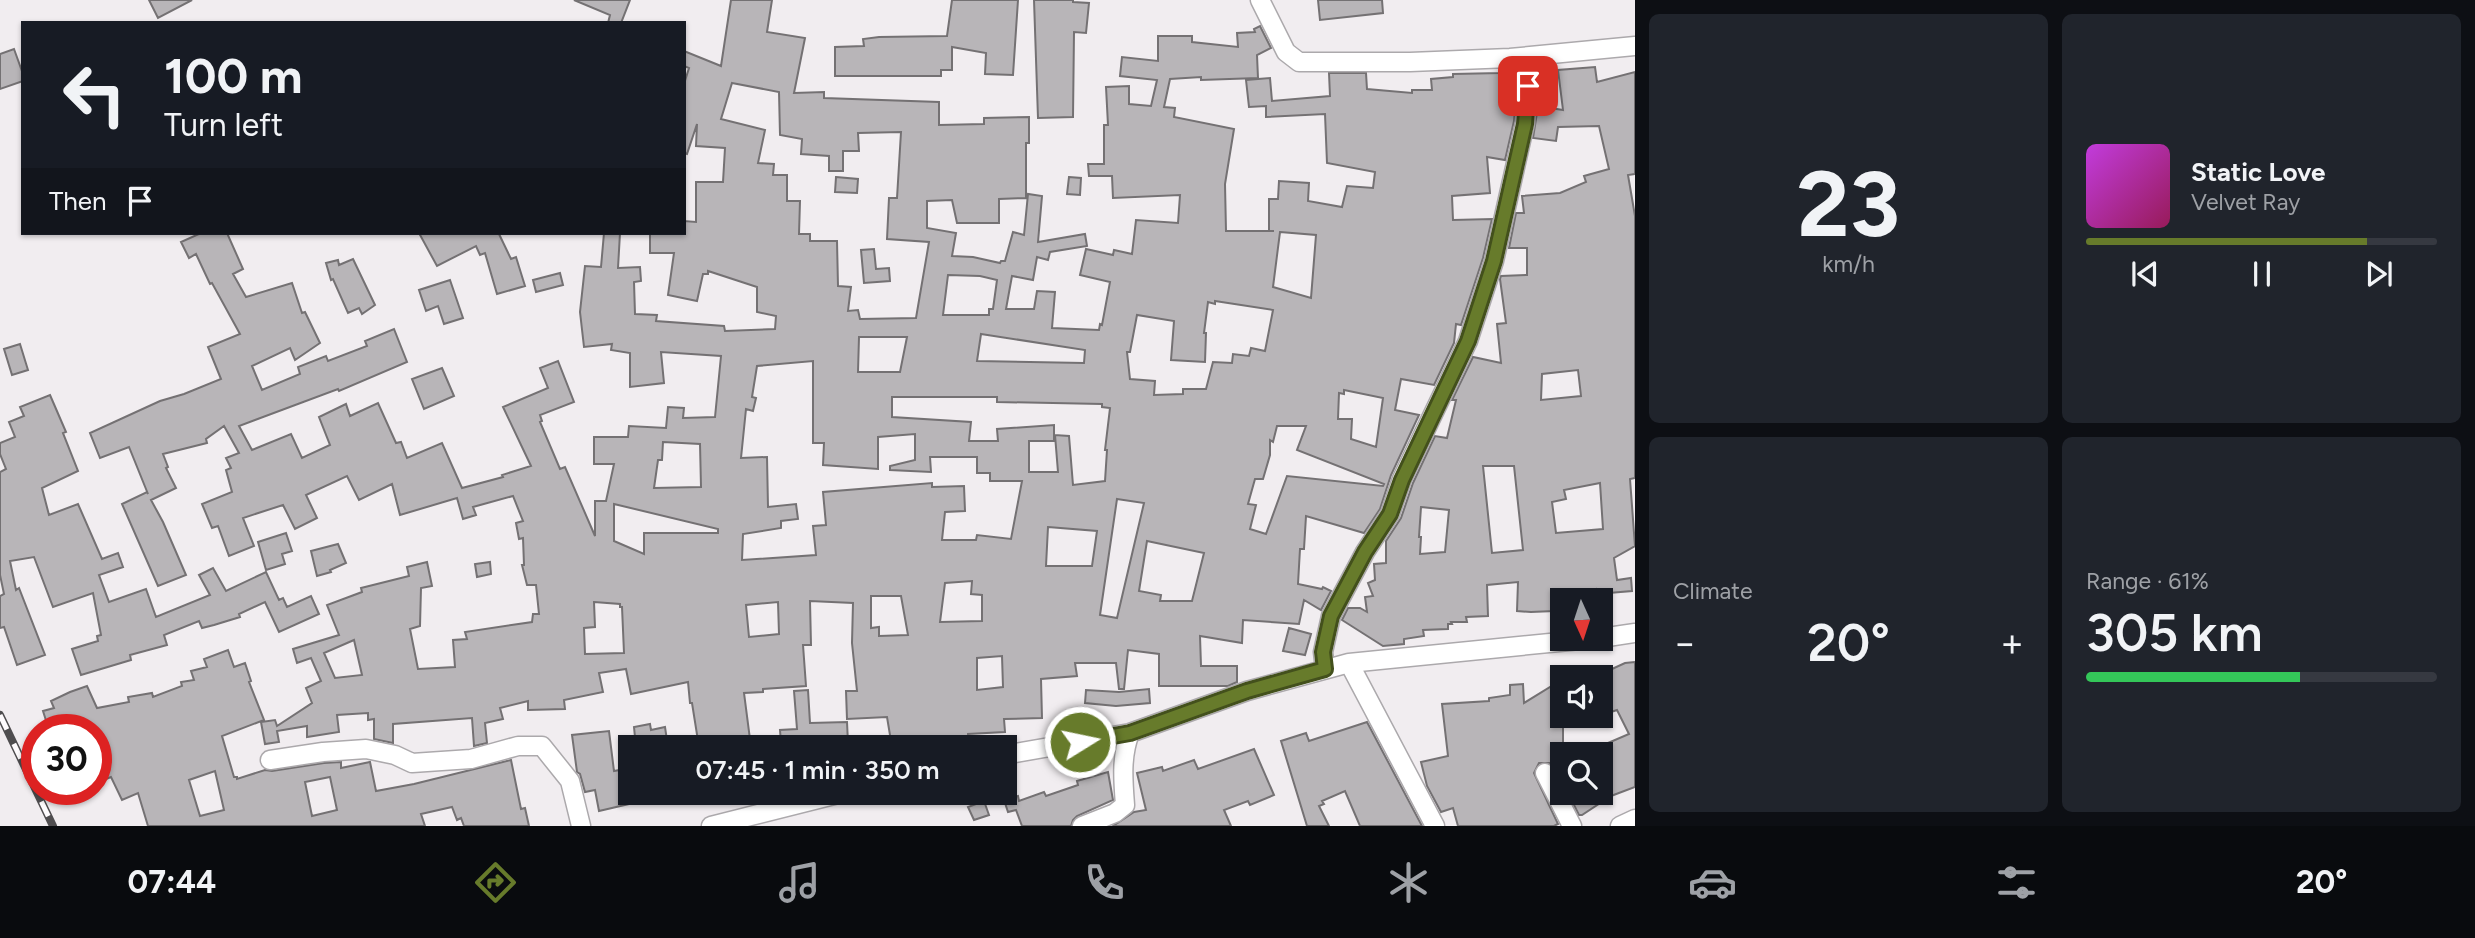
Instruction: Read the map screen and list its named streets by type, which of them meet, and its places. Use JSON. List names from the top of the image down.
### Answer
{
  "north": "bottom",
  "page": {
    "tile": [
      ["23", "km/h"],
      "Climate",
      ["Range · 61%", "305 km"]
    ],
    "turn": ["100 m", "Turn left"],
    "song": ["Static Love", "Velvet Ray"],
    "then": "Then",
    "heat": ["−", "20°", "+"],
    "limit": "30",
    "trip": "07:45 · 1 min · 350 m",
    "tabs": ["07:44", "20°"]
  }
}
